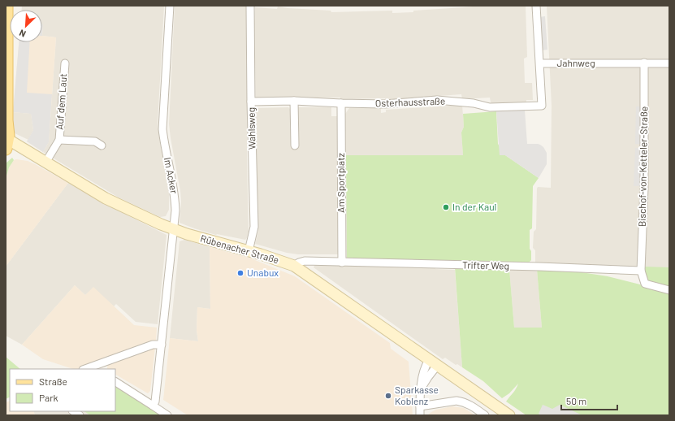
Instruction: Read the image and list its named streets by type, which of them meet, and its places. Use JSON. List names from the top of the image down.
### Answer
{
  "streets": {
    "main road": ["Rübenacher Straße"],
    "street": [
      "Jahnweg",
      "Auf dem Laut",
      "Osterhausstraße",
      "Wahlsweg",
      "Bischof-von-Ketteler-Straße",
      "Im Acker",
      "Am Sportplatz",
      "Trifter Weg"
    ]
  },
  "crossings": [
    ["Jahnweg", "Osterhausstraße"],
    ["Jahnweg", "Bischof-von-Ketteler-Straße"],
    ["Auf dem Laut", "Rübenacher Straße"],
    ["Osterhausstraße", "Wahlsweg"],
    ["Osterhausstraße", "Am Sportplatz"],
    ["Wahlsweg", "Rübenacher Straße"],
    ["Bischof-von-Ketteler-Straße", "Trifter Weg"],
    ["Im Acker", "Rübenacher Straße"],
    ["Am Sportplatz", "Trifter Weg"],
    ["Rübenacher Straße", "Trifter Weg"]
  ],
  "places": ["In der Kaul", "Unabux", "Sparkasse Koblenz"],
  "legend": ["Straße", "Park"],
  "scale_bar": "50 m",
  "north": "bottom left"
}
